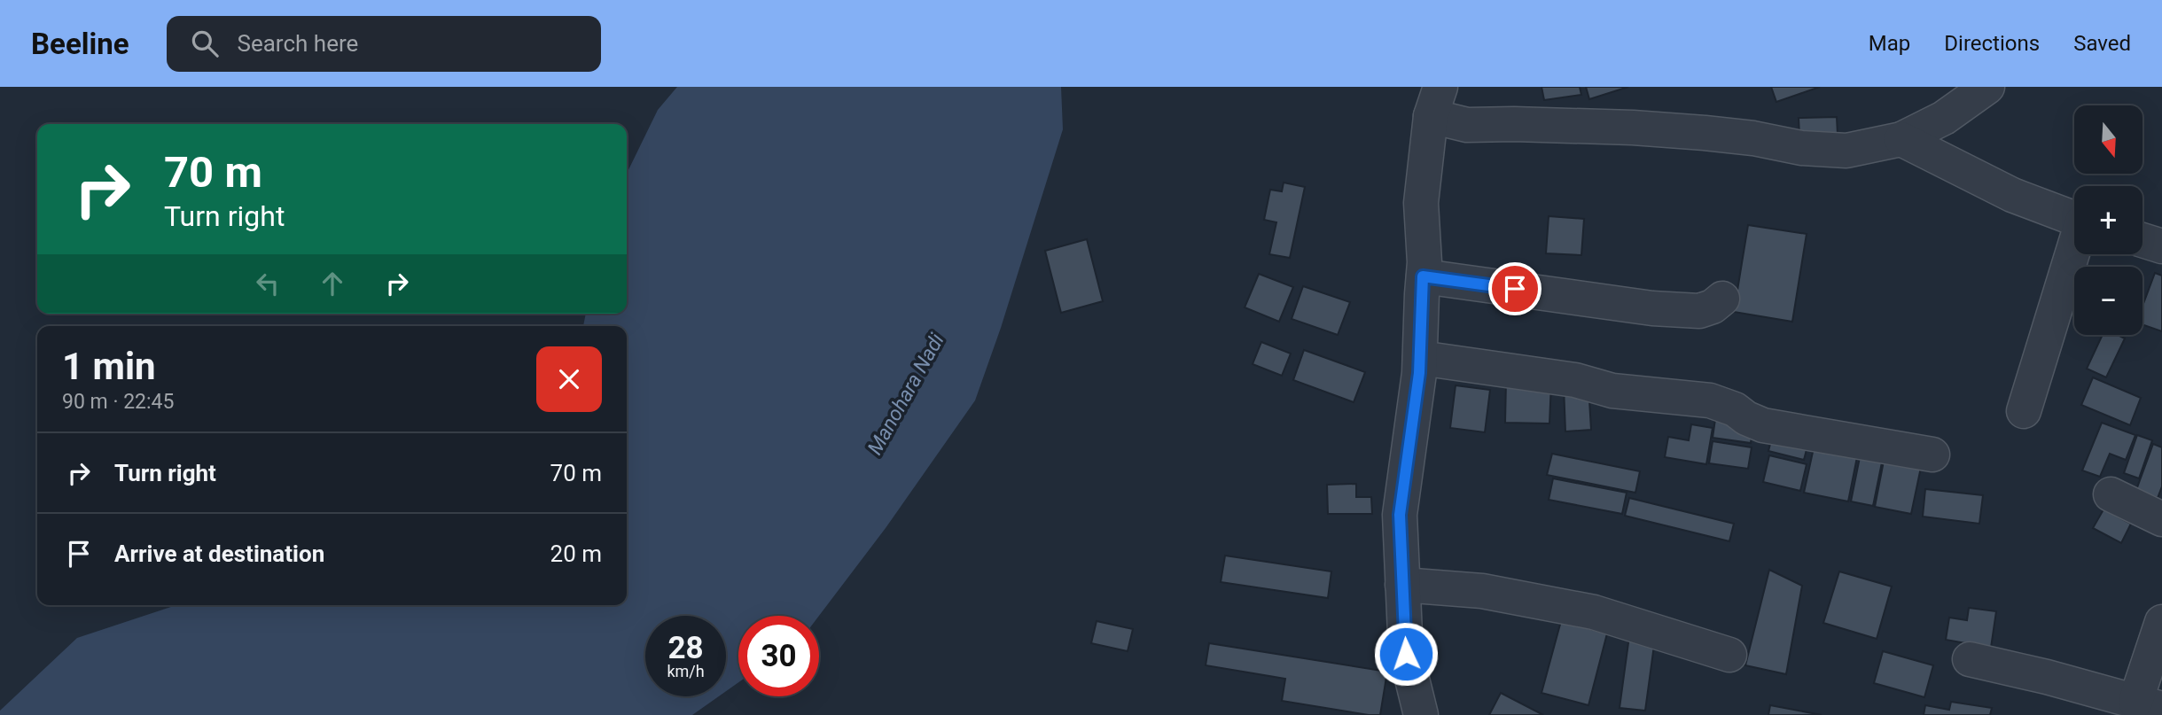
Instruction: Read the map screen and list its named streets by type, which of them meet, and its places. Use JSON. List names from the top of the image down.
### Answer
{
  "water": ["Manohara Nadi"],
  "north": "bottom",
  "page": {
    "header": "Beeline",
    "search": "Search here",
    "nav": ["Map", "Directions", "Saved"],
    "map_buttons": ["+", "−"],
    "turn": ["70 m", "Turn right"],
    "heading": ["1 min", "90 m · 22:45"],
    "list": [
      {
        "name": "Turn right",
        "value": "70 m"
      },
      {
        "name": "Arrive at destination",
        "value": "20 m"
      }
    ],
    "speed": "28 km/h",
    "limit": "30"
  }
}
